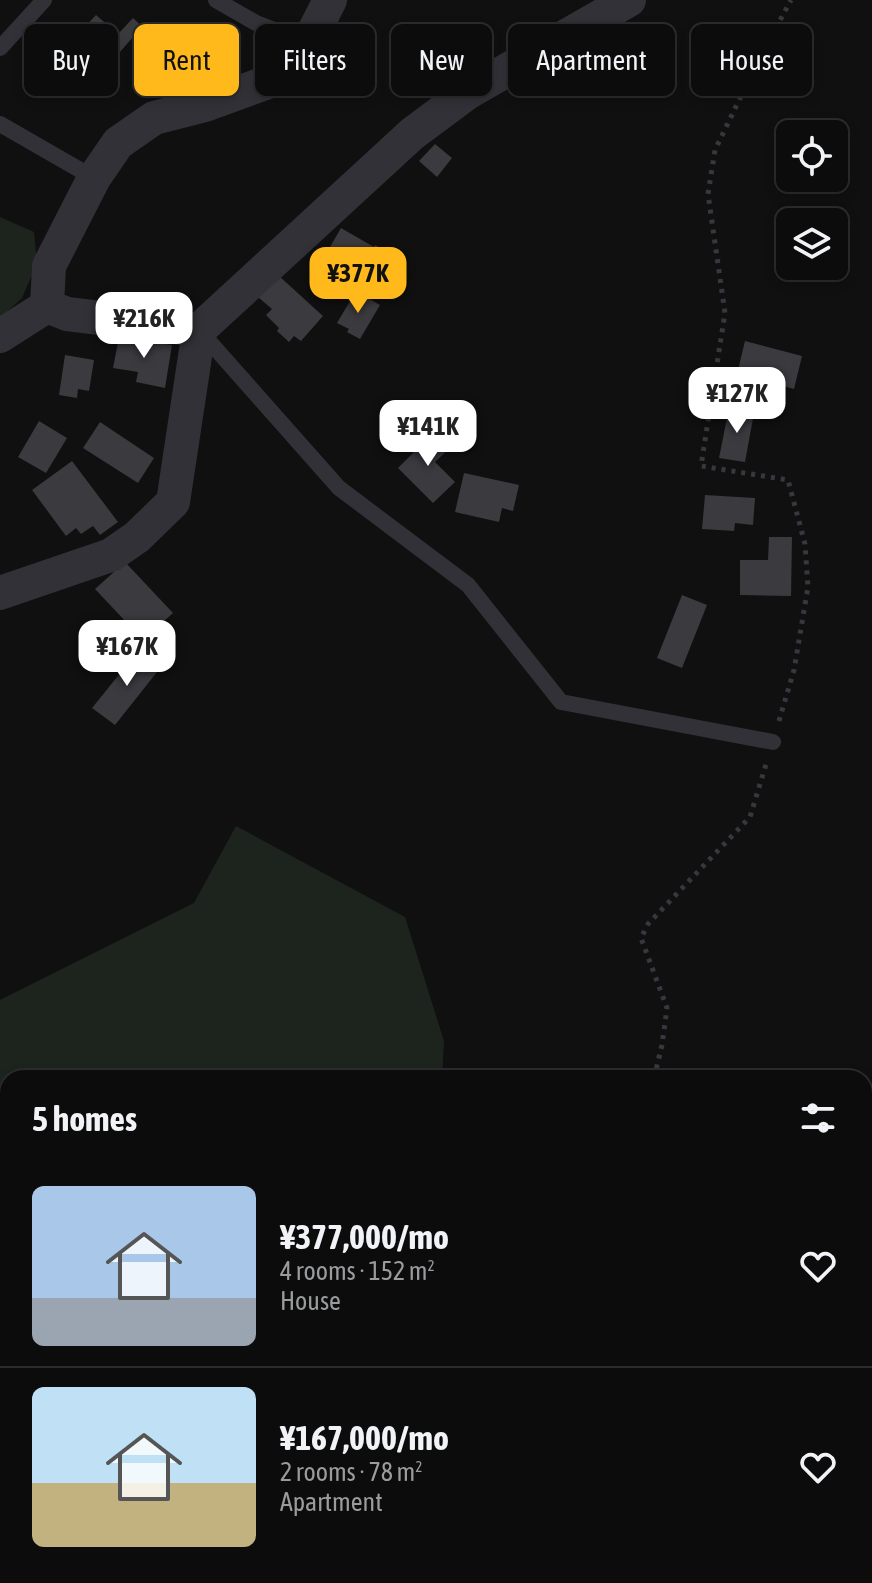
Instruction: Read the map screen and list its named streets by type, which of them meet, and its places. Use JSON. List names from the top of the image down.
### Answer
{
  "page": {
    "chip": [
      "Buy",
      "Rent",
      "Filters",
      "New",
      "Apartment",
      "House"
    ],
    "price": [
      "¥377K",
      "¥216K",
      "¥127K",
      "¥141K",
      "¥167K"
    ],
    "heading": "5 homes",
    "list": [
      {
        "name": "¥377,000/mo",
        "note": "4 rooms · 152 m² · House"
      },
      {
        "name": "¥167,000/mo",
        "note": "2 rooms · 78 m² · Apartment"
      }
    ]
  }
}
